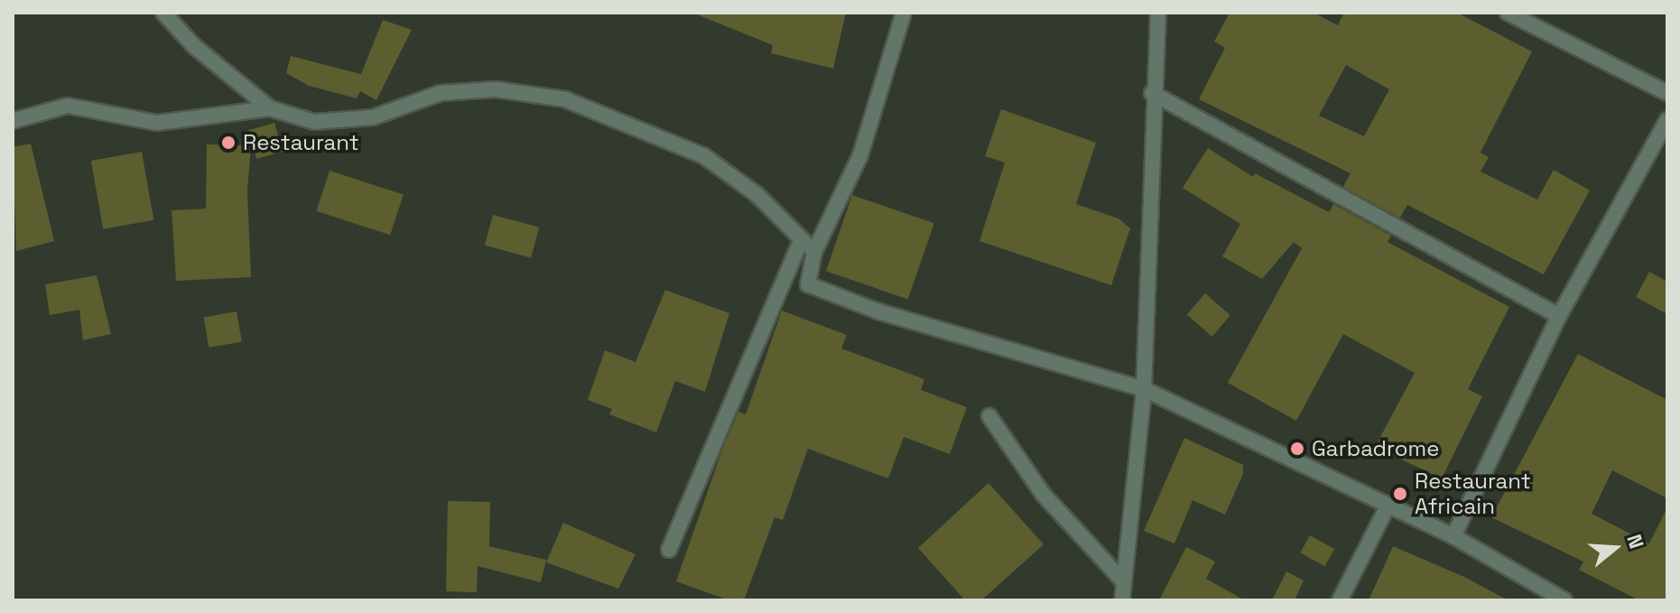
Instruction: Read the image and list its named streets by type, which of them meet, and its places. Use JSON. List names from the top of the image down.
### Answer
{
  "places": ["Restaurant", "Garbadrome", "Restaurant Africain"],
  "north": "right"
}
